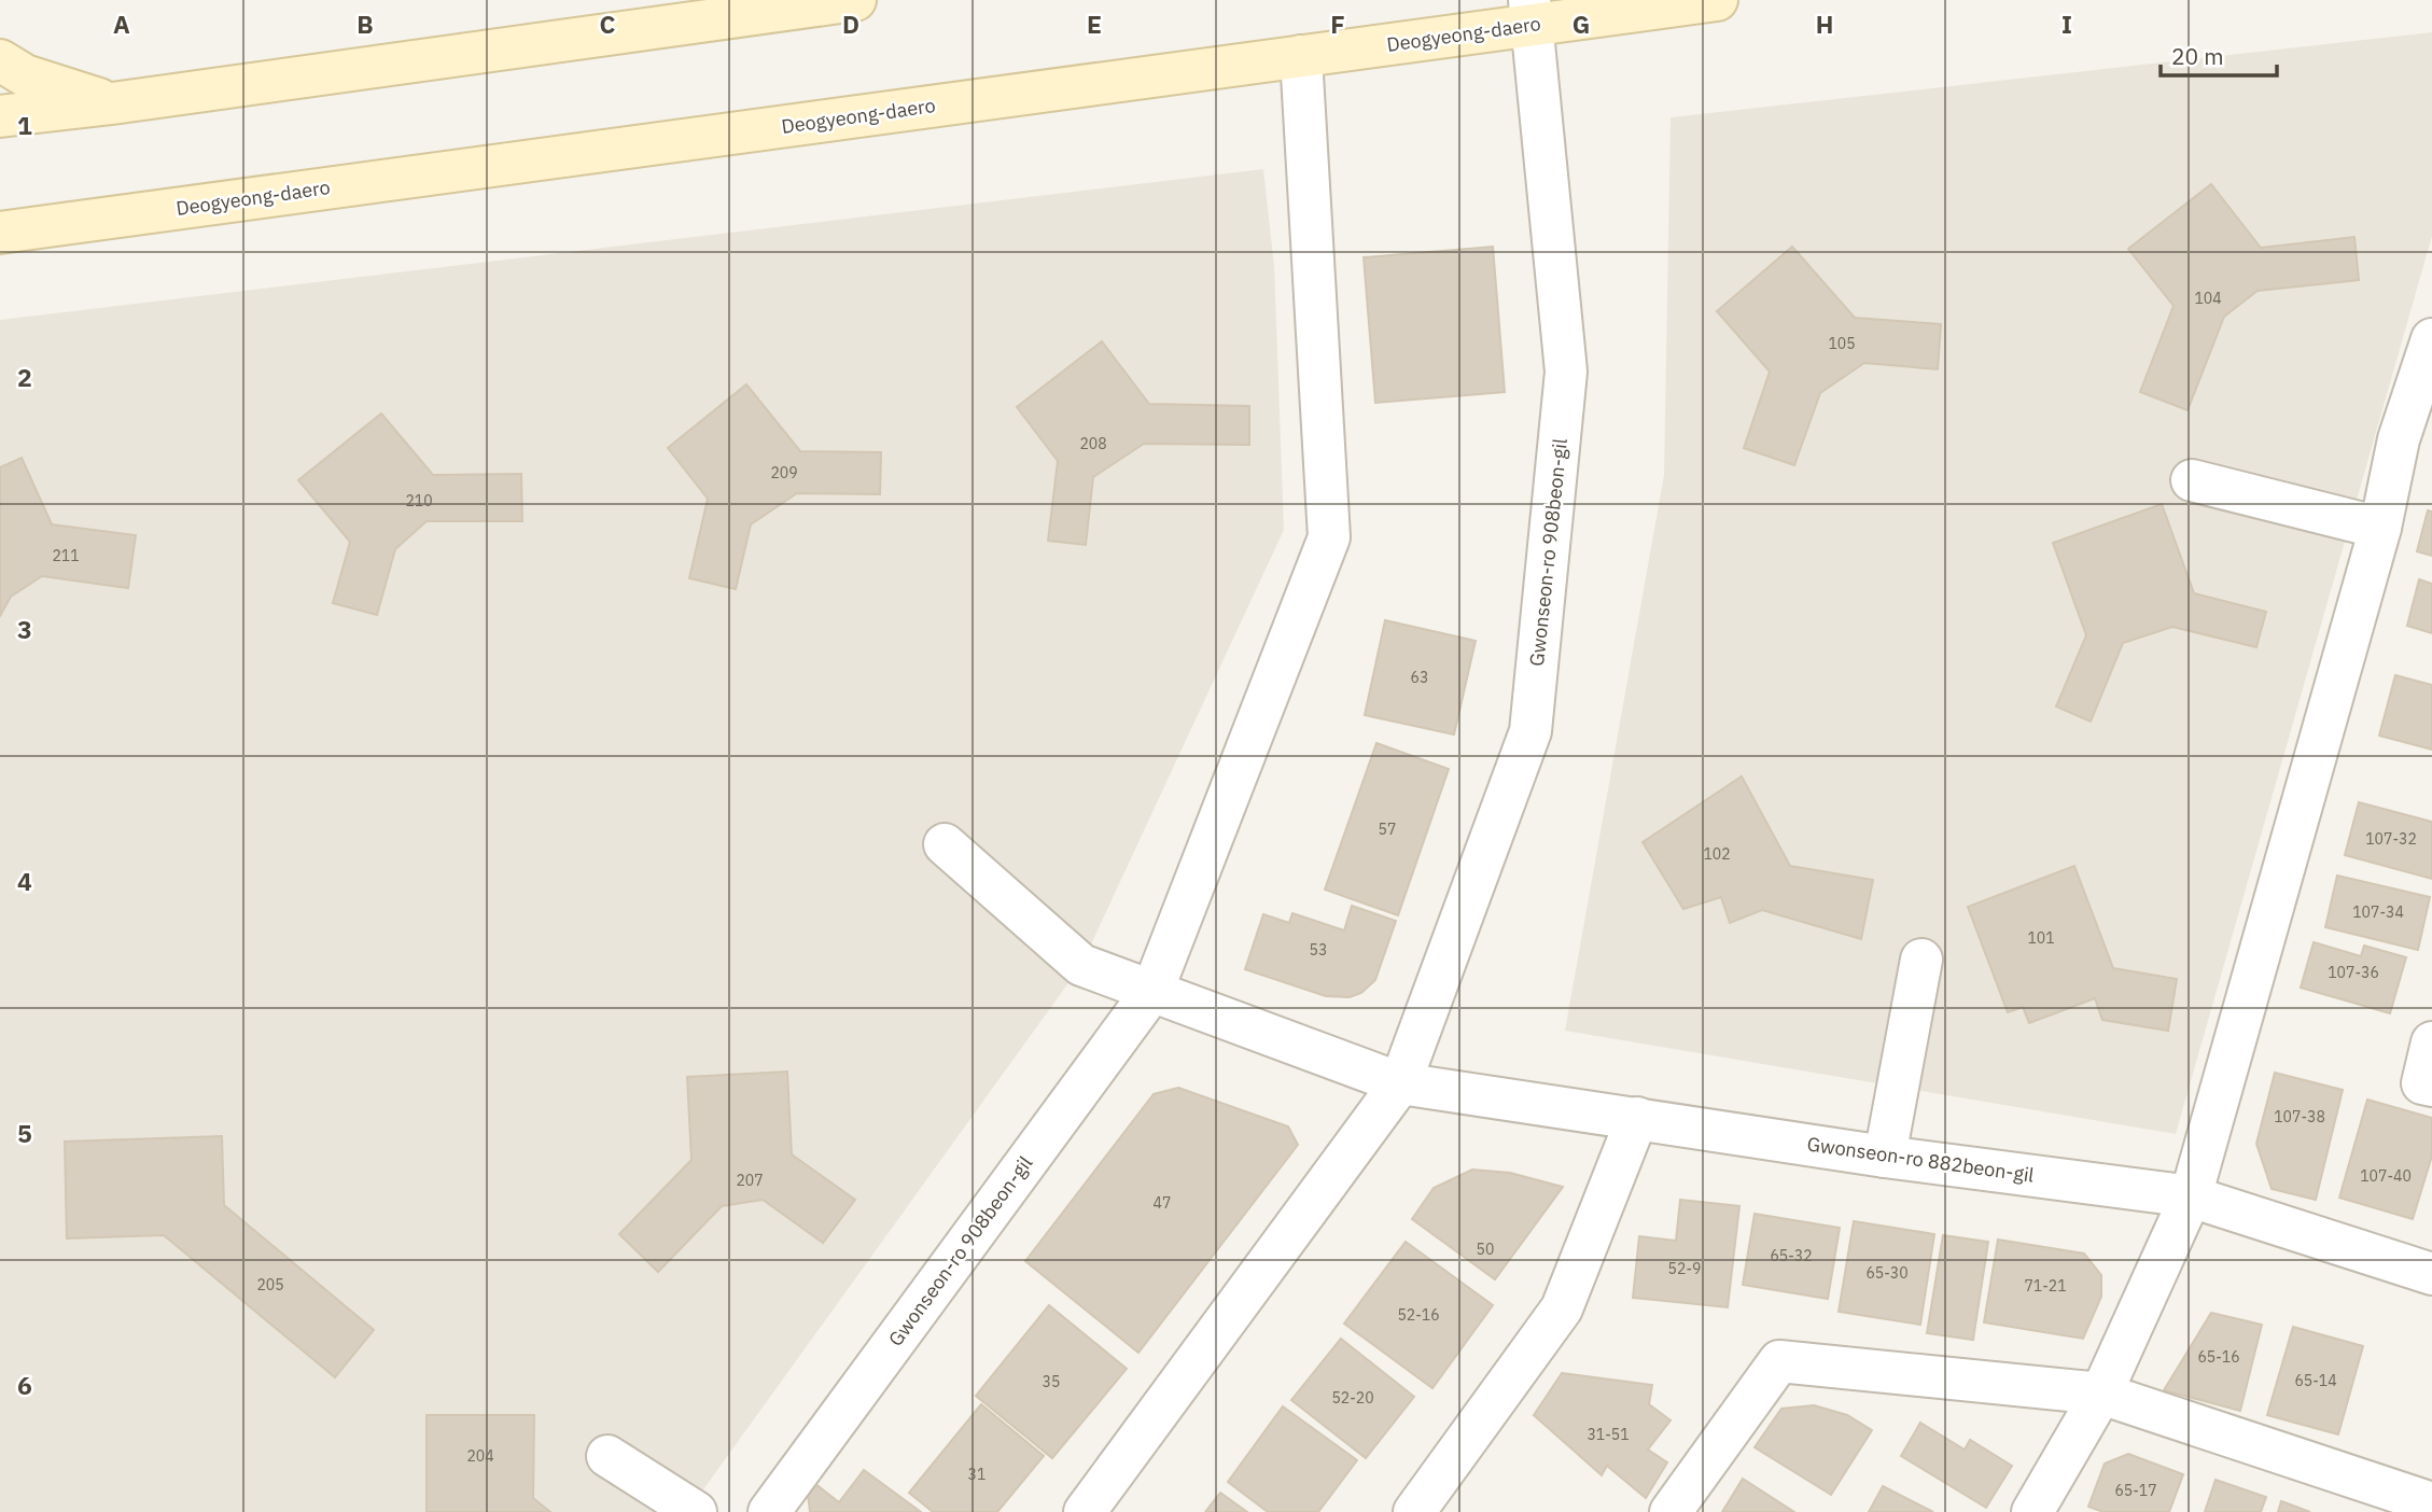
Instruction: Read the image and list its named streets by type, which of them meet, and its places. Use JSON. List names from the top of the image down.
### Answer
{
  "streets": {
    "main road": ["Deogyeong-daero"],
    "street": ["Gwonseon-ro 908beon-gil", "Gwonseon-ro 882beon-gil"]
  },
  "crossings": [
    ["Deogyeong-daero", "Gwonseon-ro 908beon-gil"],
    ["Gwonseon-ro 908beon-gil", "Gwonseon-ro 882beon-gil"]
  ],
  "house_numbers": [
    "104",
    "105",
    "208",
    "209",
    "210",
    "211",
    "63",
    "57",
    "107-32",
    "102",
    "107-34",
    "101",
    "53",
    "107-36",
    "107-38",
    "107-40",
    "207",
    "47",
    "50",
    "65-32",
    "52-9",
    "65-30",
    "205",
    "71-21",
    "52-16",
    "65-16",
    "65-14",
    "35",
    "52-20",
    "31-51",
    "204",
    "31",
    "65-17"
  ],
  "scale_bar": "20 m",
  "grid": {
    "columns": [
      "A",
      "B",
      "C",
      "D",
      "E",
      "F",
      "G",
      "H",
      "I"
    ],
    "rows": [
      "1",
      "2",
      "3",
      "4",
      "5",
      "6"
    ]
  }
}
